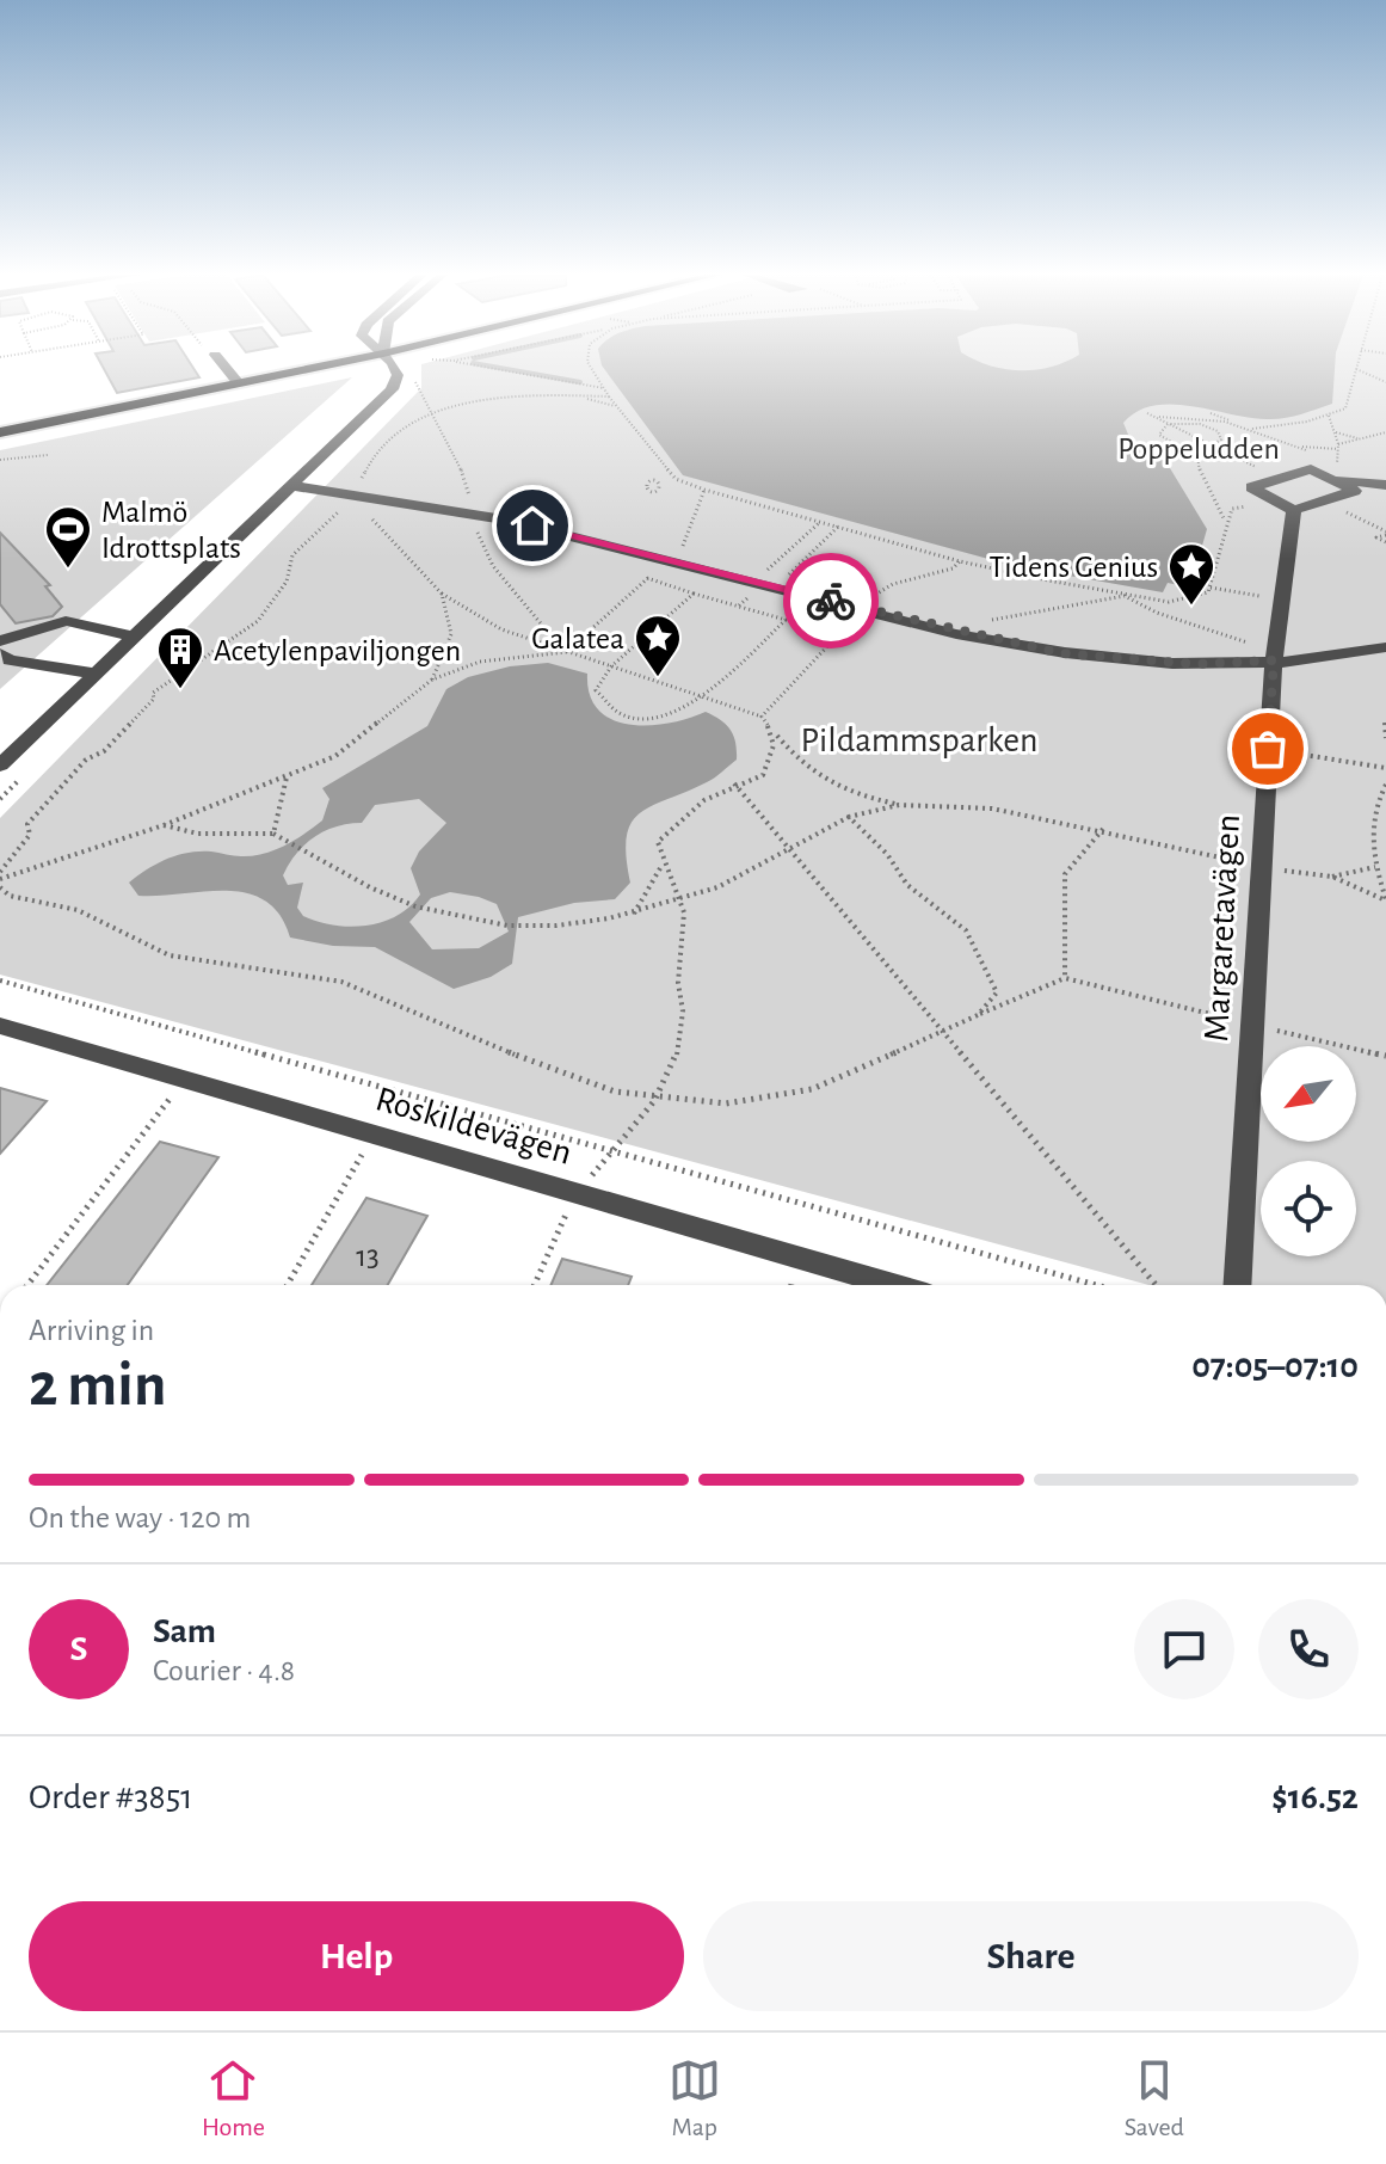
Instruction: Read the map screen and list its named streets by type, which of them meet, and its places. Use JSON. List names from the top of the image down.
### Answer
{
  "streets": {
    "street": ["Margaretavägen", "Roskildevägen"]
  },
  "parks": ["Poppeludden", "Pildammsparken"],
  "places": {
    "sports": ["Malmö Idrottsplats"],
    "place": ["Tidens Genius", "Galatea"],
    "building": ["Acetylenpaviljongen"]
  },
  "house_numbers": ["13"],
  "north": "bottom left",
  "page": {
    "heading": ["2 min", "Arriving in", "07:05–07:10"],
    "panel": [
      "Sam",
      "Courier · 4.8",
      "Order #3851",
      "$16.52"
    ],
    "bar": "On the way · 120 m",
    "round": "S",
    "buttons": ["Help", "Share"],
    "tabs": ["Home", "Map", "Saved"]
  }
}
